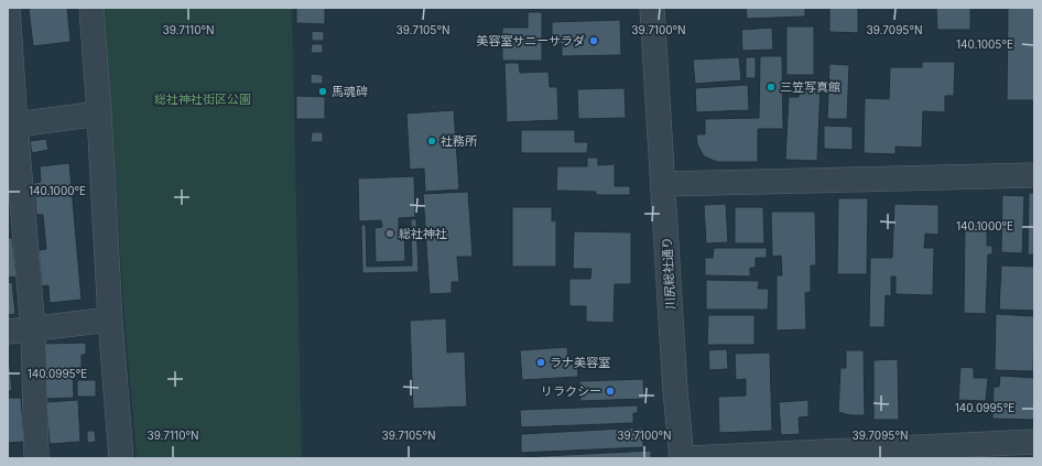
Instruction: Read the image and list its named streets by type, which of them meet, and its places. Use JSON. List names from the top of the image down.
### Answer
{
  "streets": {
    "street": ["川尻総社通り"]
  },
  "parks": ["総社神社街区公園"],
  "places": [
    "美容室サニーサラダ",
    "三笠写真館",
    "馬魂碑",
    "社務所",
    "総社神社",
    "ラナ美容室",
    "リラクシー"
  ],
  "coordinates": [
    "39.7110°N",
    "39.7105°N",
    "39.7100°N",
    "39.7095°N",
    "140.1005°E",
    "140.1000°E",
    "140.0995°E"
  ]
}
